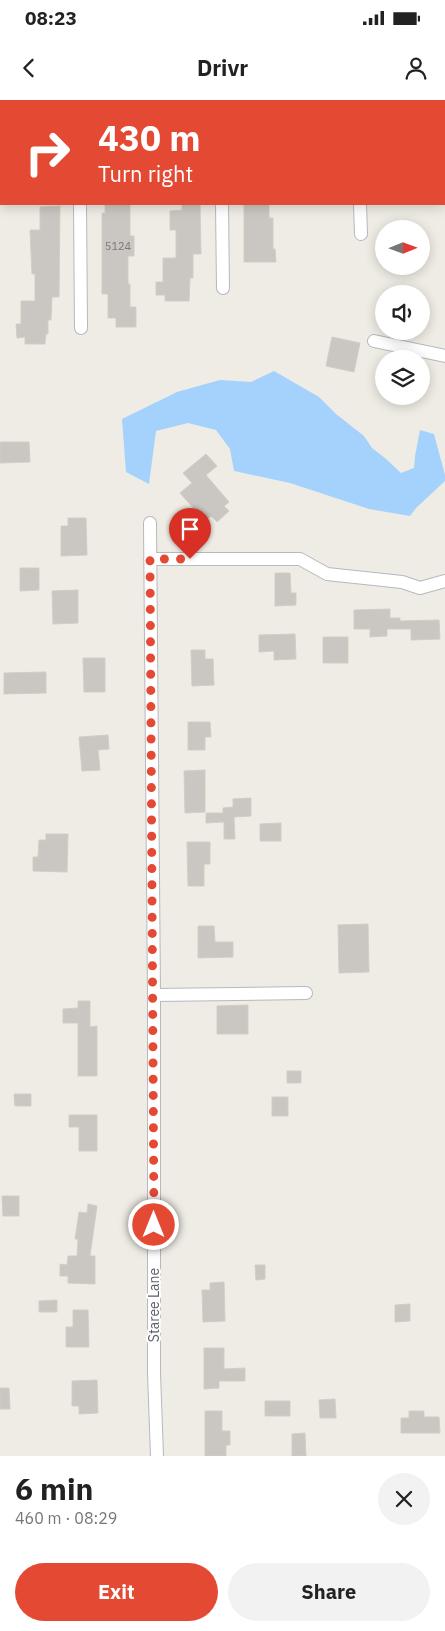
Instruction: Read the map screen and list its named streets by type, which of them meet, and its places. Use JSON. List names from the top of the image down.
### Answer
{
  "streets": {
    "street": ["Staree Lane"]
  },
  "house_numbers": ["5124"],
  "north": "right",
  "page": {
    "status": "08:23",
    "header": "Drivr",
    "turn": ["430 m", "Turn right"],
    "heading": ["6 min", "460 m · 08:29"],
    "buttons": ["Exit", "Share"]
  }
}
